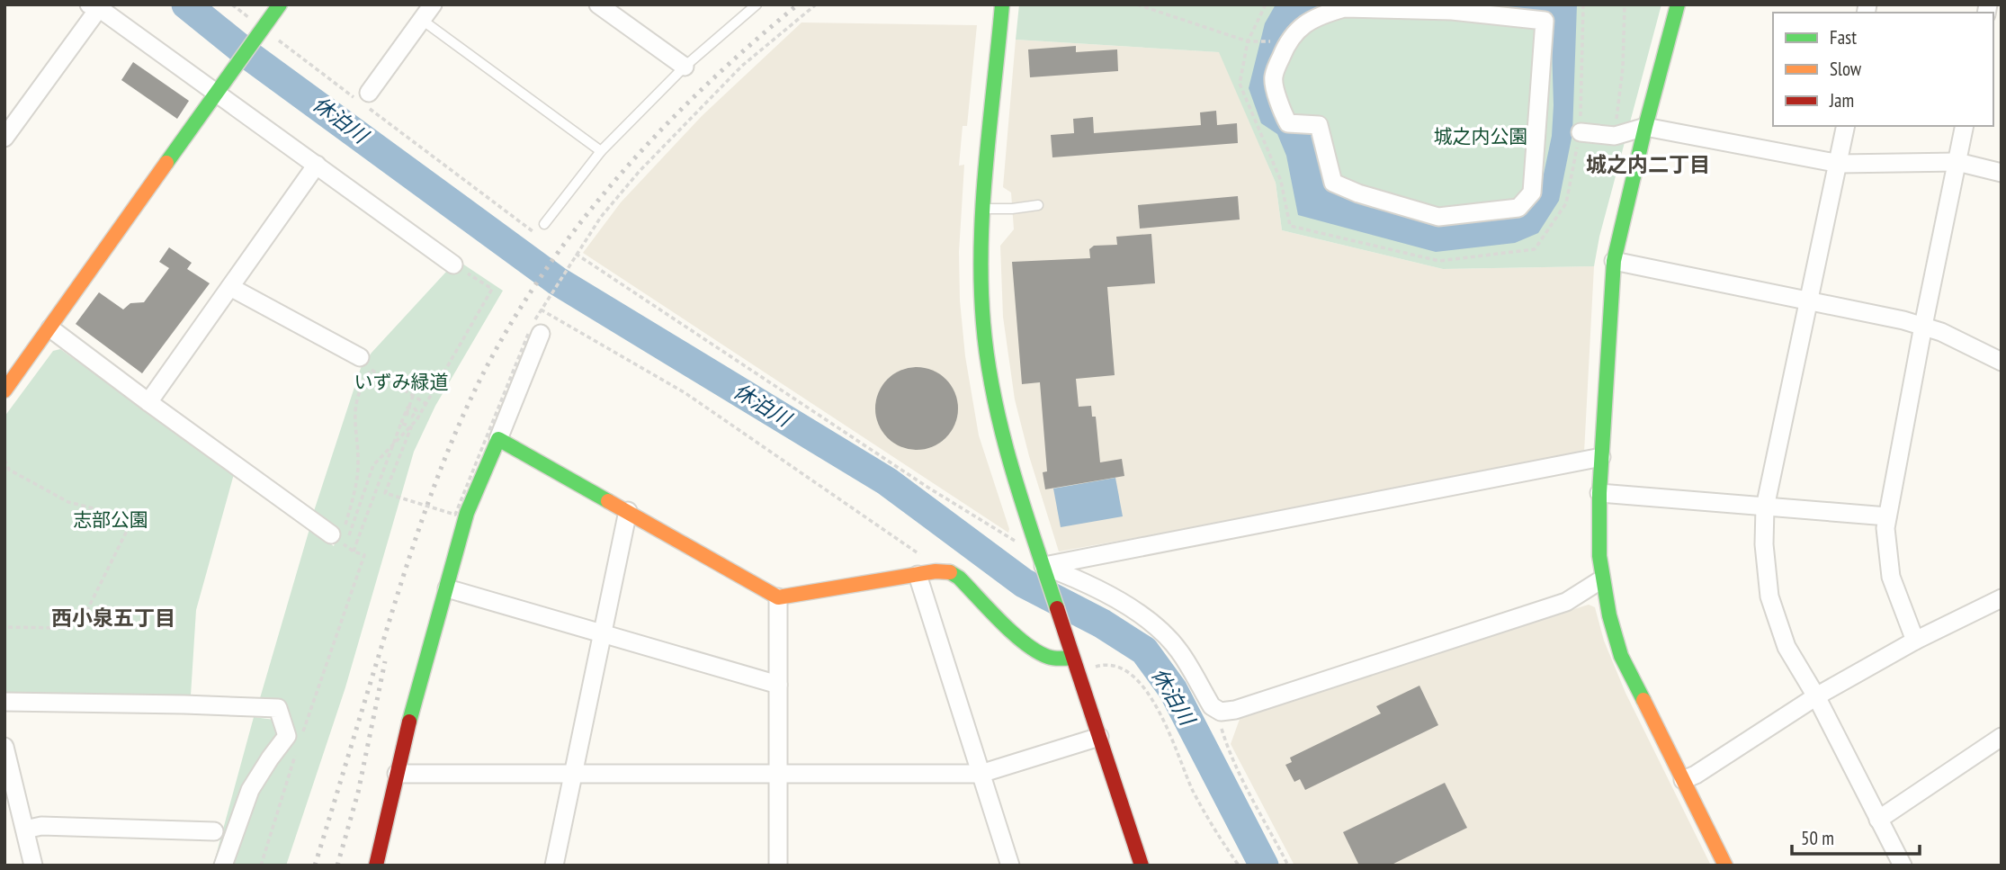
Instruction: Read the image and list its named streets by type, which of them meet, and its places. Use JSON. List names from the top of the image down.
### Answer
{
  "districts": ["城之内二丁目", "西小泉五丁目"],
  "water": ["休泊川"],
  "parks": ["城之内公園", "いずみ緑道", "志部公園"],
  "legend": ["Fast", "Slow", "Jam"],
  "scale_bar": "50 m"
}
